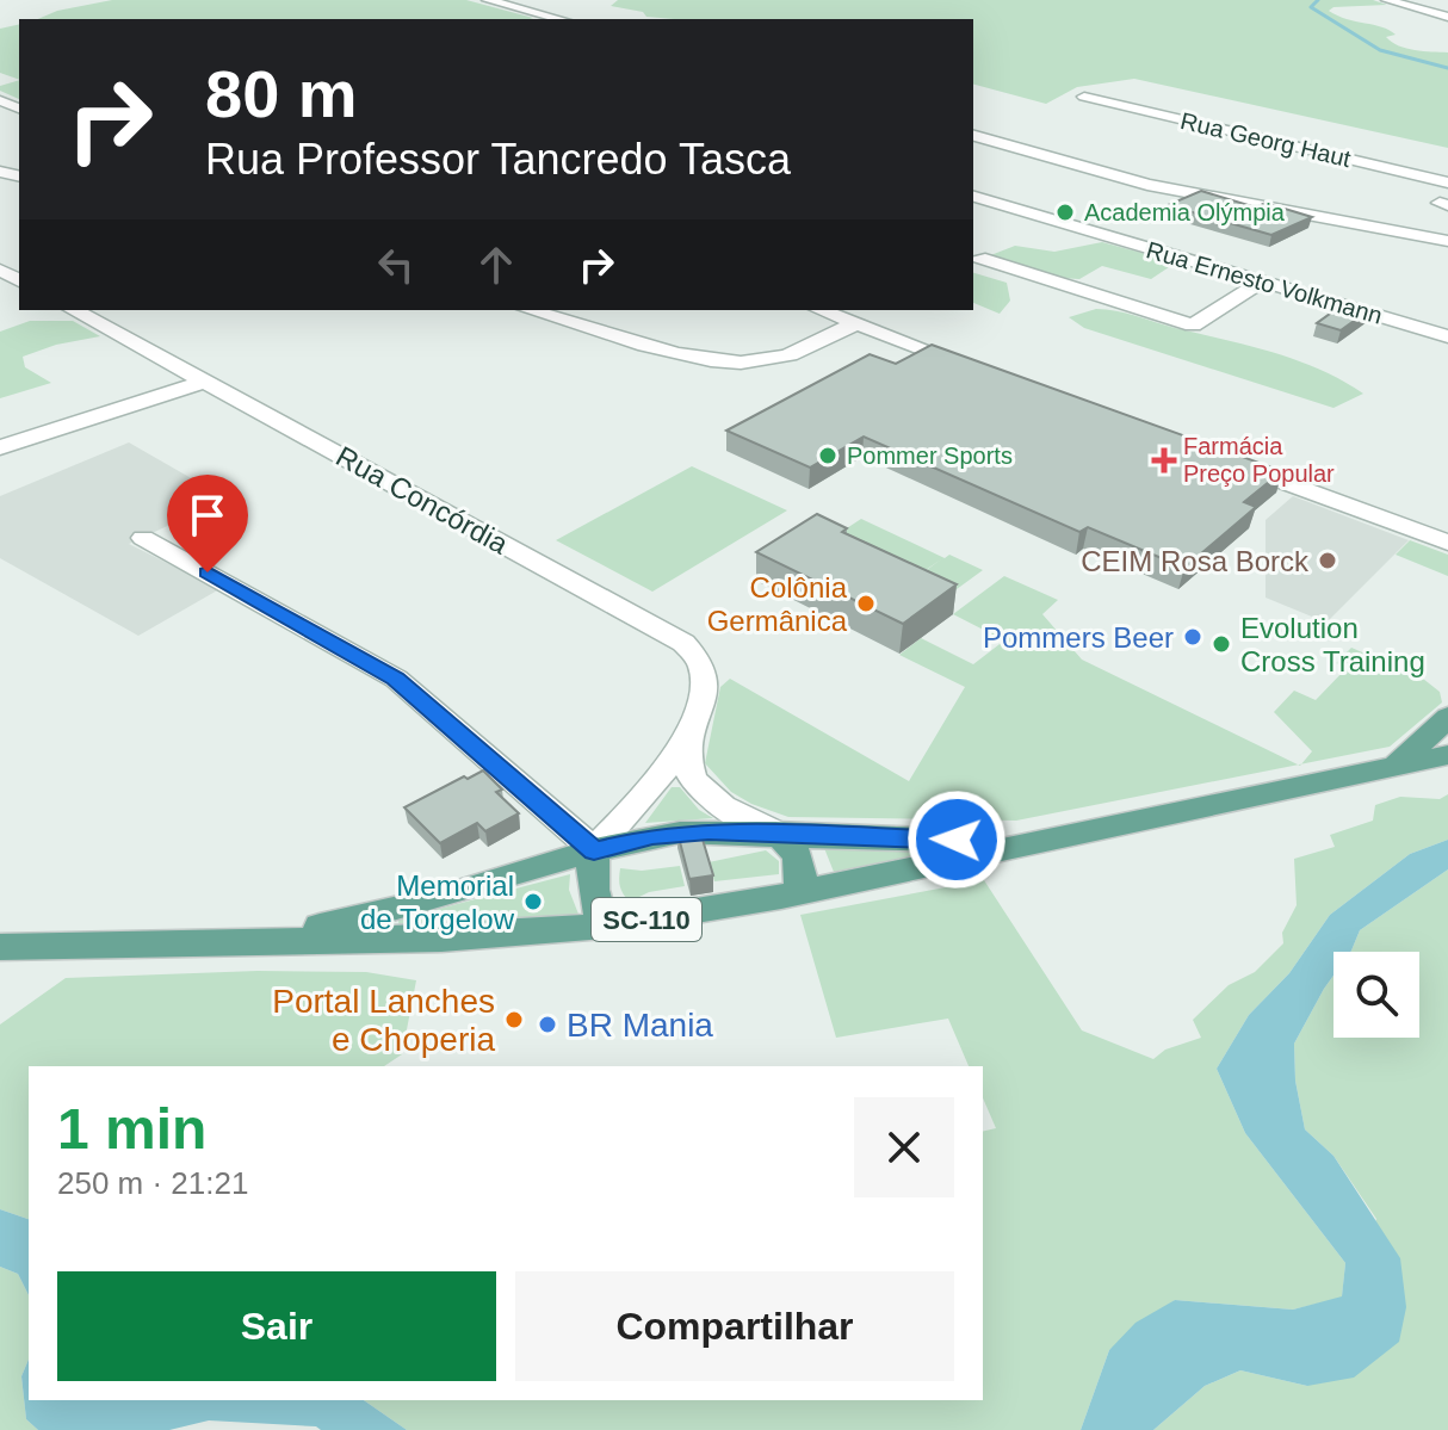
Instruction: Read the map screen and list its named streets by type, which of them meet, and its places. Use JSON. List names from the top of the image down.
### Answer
{
  "streets": {
    "main road": ["SC-110"],
    "street": ["Rua Georg Haut", "Rua Ernesto Volkmann", "Rua Concórdia"]
  },
  "crossings": [
    ["Rua Concórdia", "SC-110"]
  ],
  "places": {
    "other": [
      "Academia Olýmpia",
      "Pommer Sports",
      "CEIM Rosa Borck",
      "Colônia Germânica",
      "Pommers Beer",
      "Evolution Cross Training",
      "Memorial de Torgelow",
      "Portal Lanches e Choperia",
      "BR Mania"
    ],
    "health": ["Farmácia Preço Popular"]
  },
  "page": {
    "turn": ["80 m", "Rua Professor Tancredo Tasca"],
    "heading": ["1 min", "250 m · 21:21"],
    "buttons": ["Sair", "Compartilhar"]
  }
}
